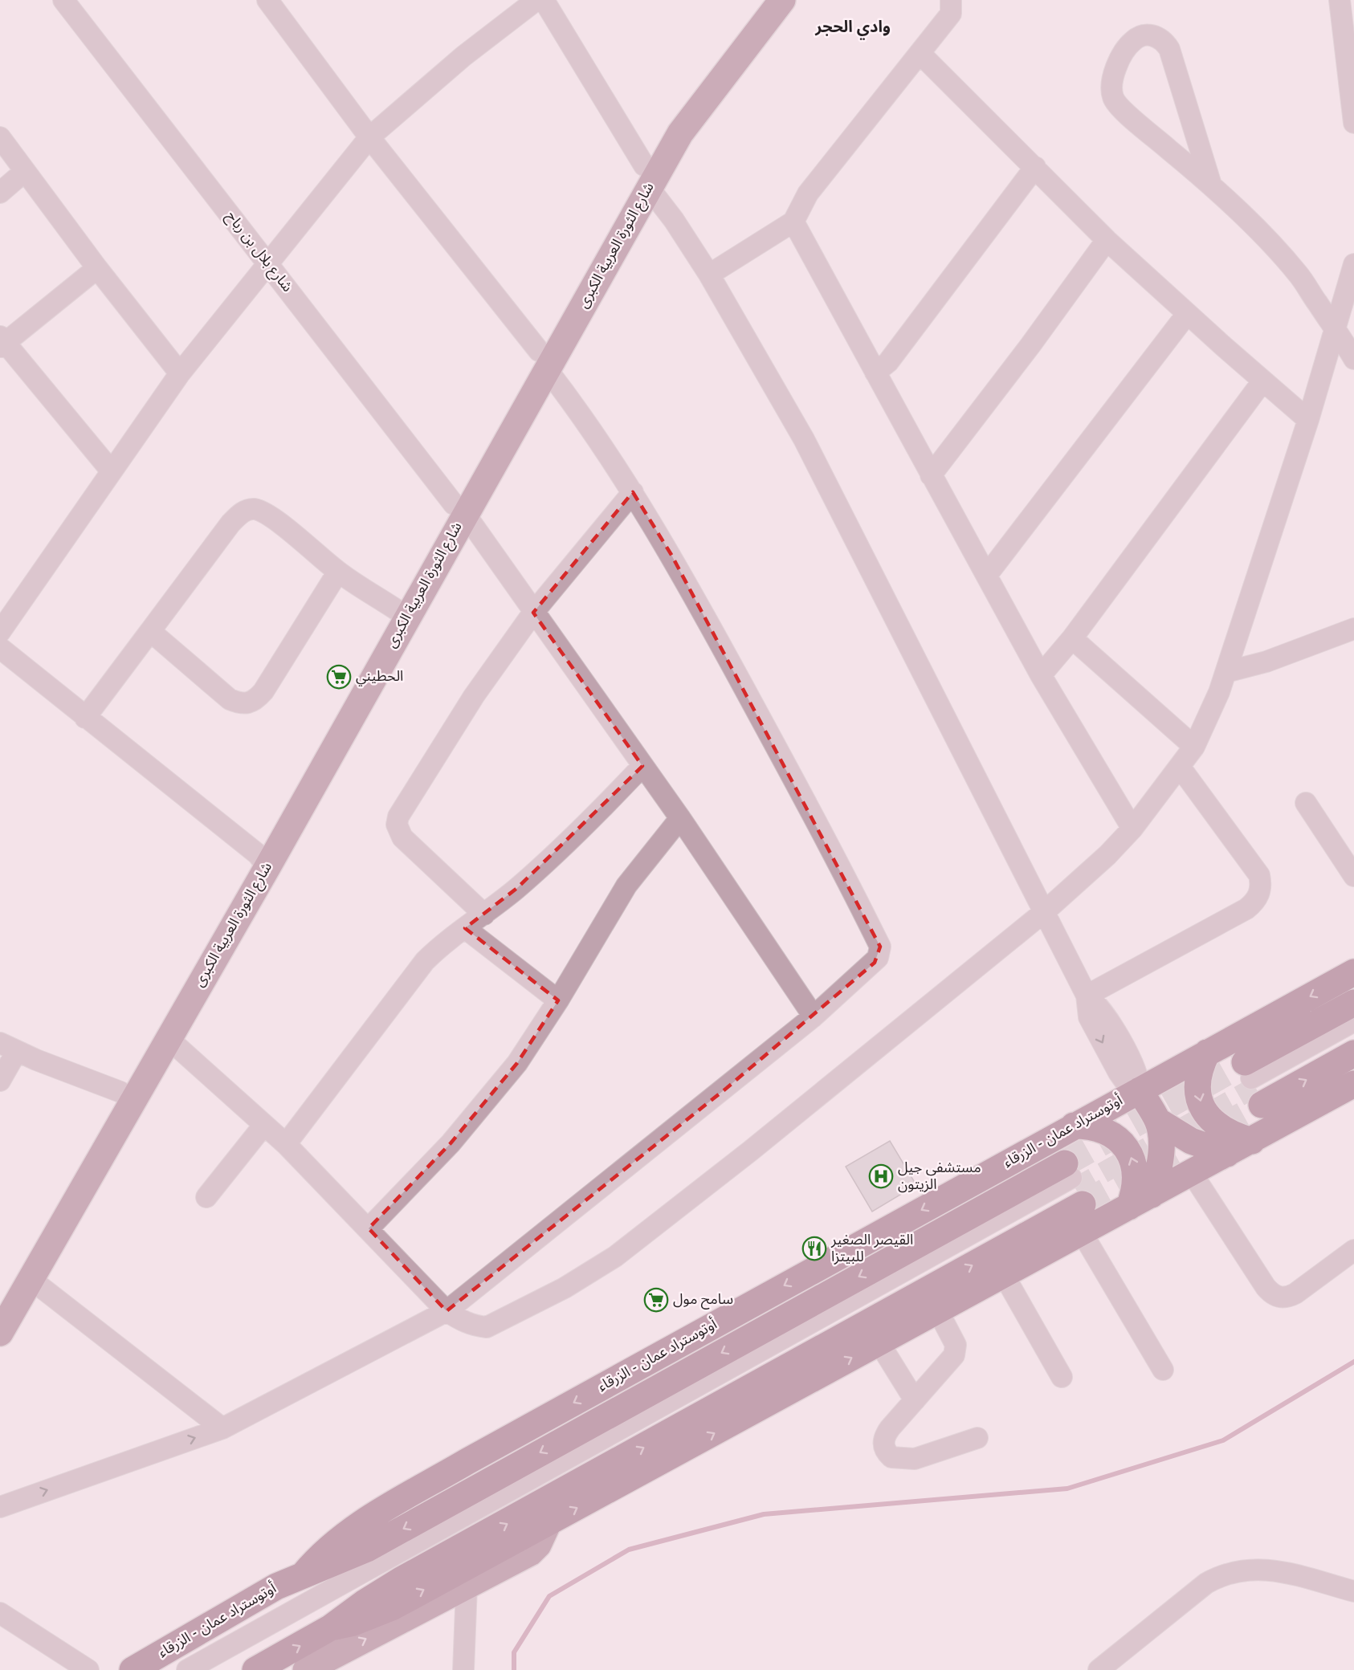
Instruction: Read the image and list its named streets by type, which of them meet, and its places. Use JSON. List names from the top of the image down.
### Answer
{
  "streets": {
    "highway": ["أوتوستراد عمان - الزرقاء"],
    "main road": ["شارع الثورة العربية الكبرى"],
    "street": ["شارع بلال بن رباح"]
  },
  "crossings": [
    ["شارع الثورة العربية الكبرى", "شارع بلال بن رباح"]
  ],
  "districts": ["وادي الحجر"],
  "places": {
    "supermarket": ["الحطيني", "سامح مول"],
    "hospital": ["مستشفى جيل الزيتون"],
    "restaurant": ["القيصر الصغير للبيتزا"]
  }
}
